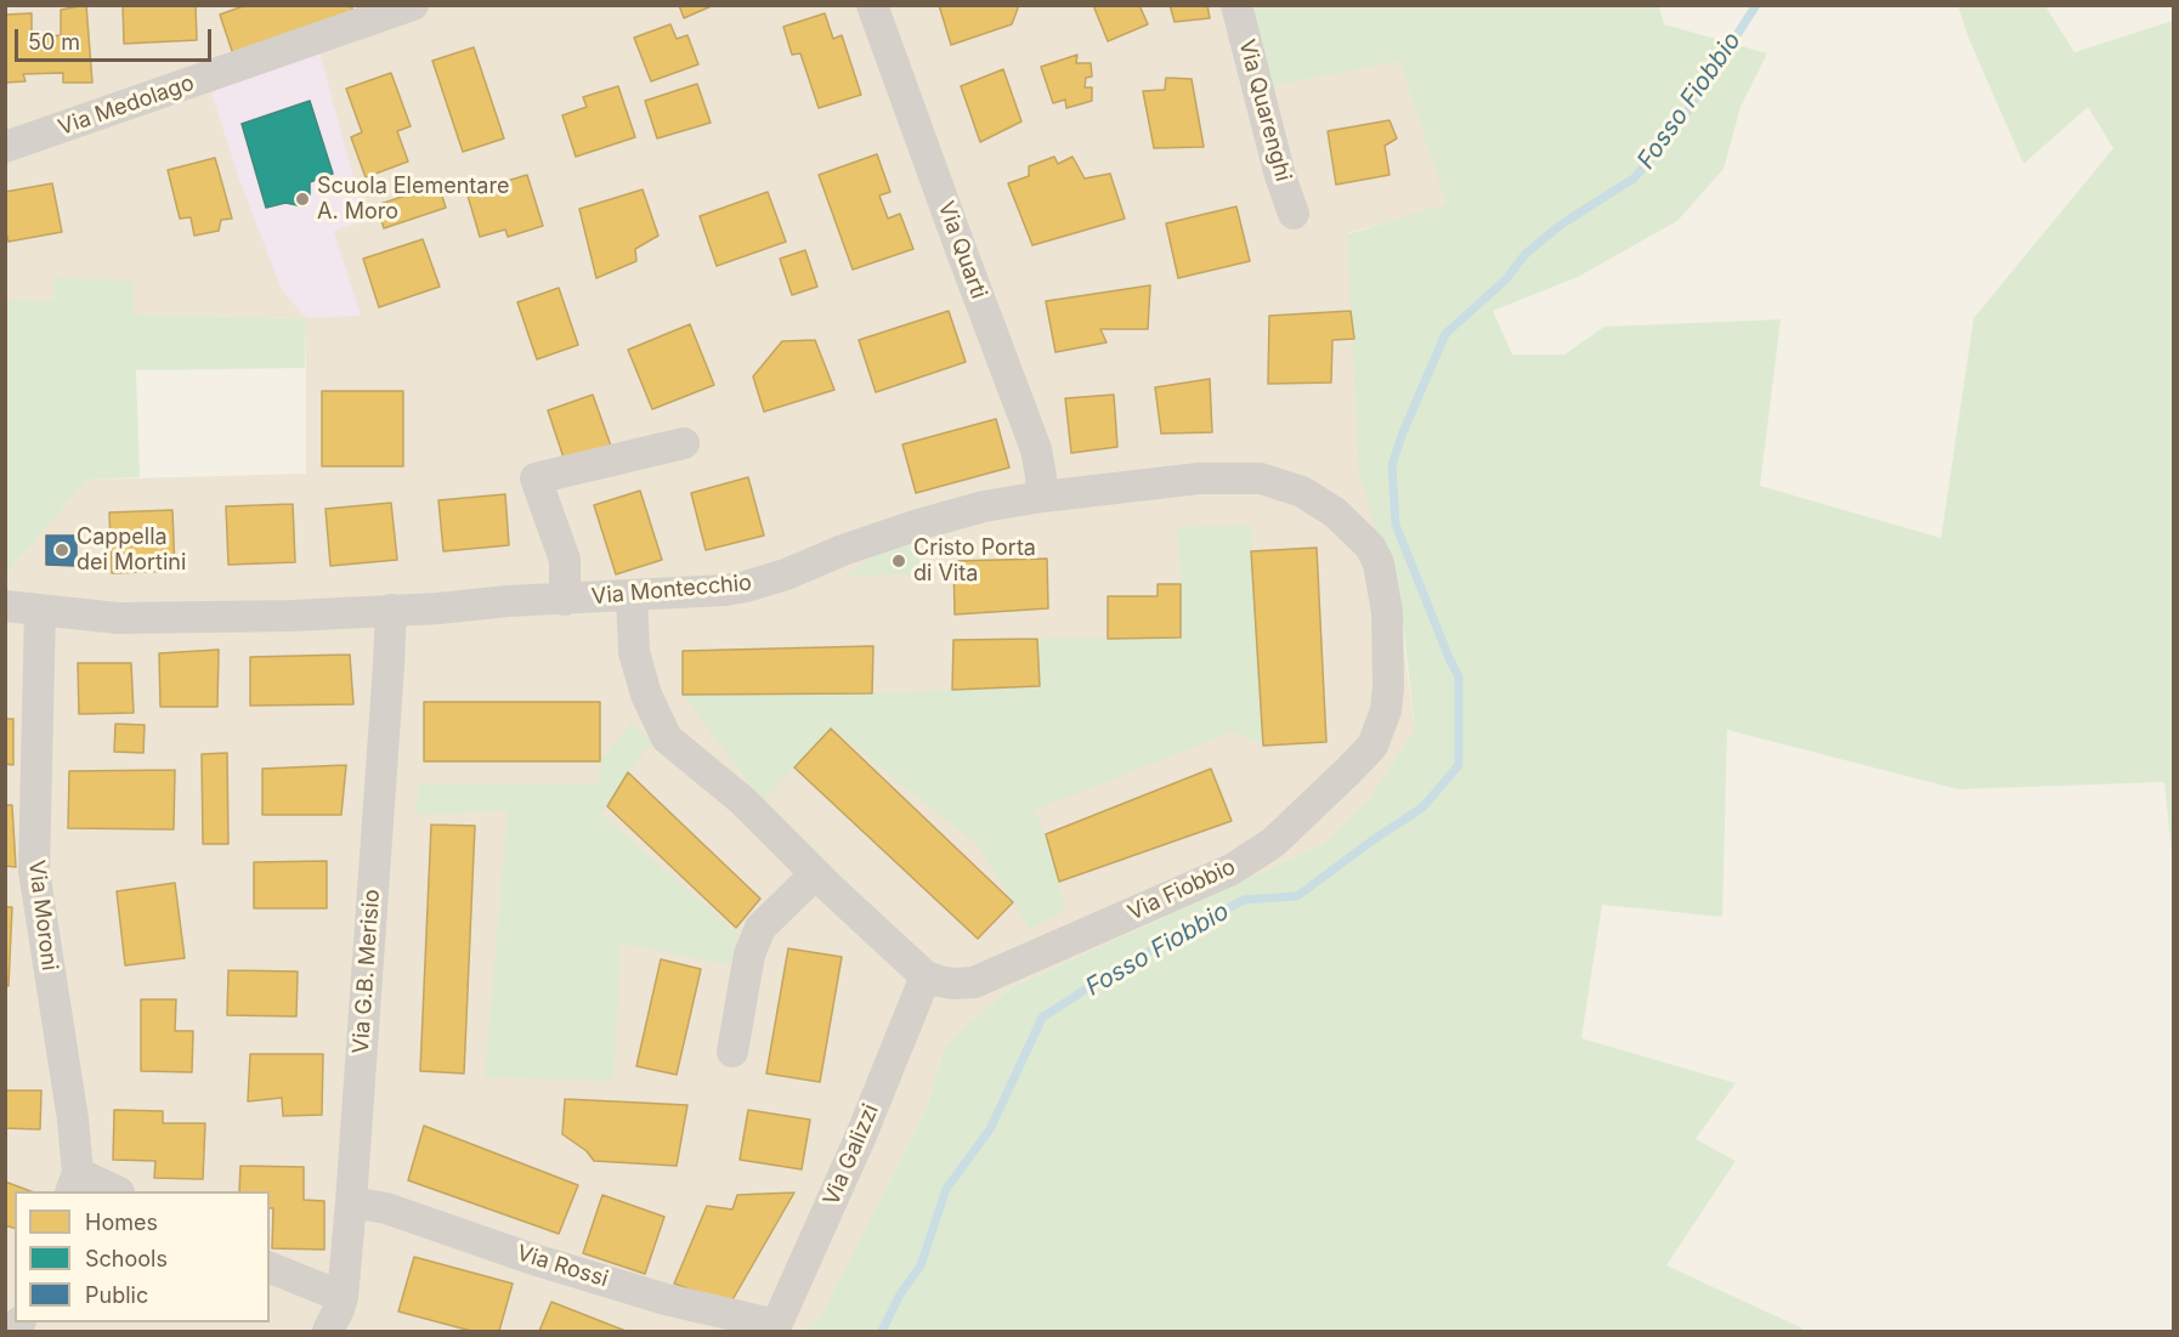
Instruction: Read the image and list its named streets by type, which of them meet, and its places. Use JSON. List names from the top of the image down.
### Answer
{
  "streets": {
    "street": [
      "Via Medolago",
      "Via Quarenghi",
      "Via Quarti",
      "Via Montecchio",
      "Via Fiobbio",
      "Via Moroni",
      "Via G.B. Merisio",
      "Via Galizzi",
      "Via Rossi"
    ]
  },
  "crossings": [
    ["Via Quarti", "Via Montecchio"],
    ["Via Montecchio", "Via Fiobbio"],
    ["Via Montecchio", "Via Moroni"],
    ["Via Montecchio", "Via G.B. Merisio"],
    ["Via Fiobbio", "Via Galizzi"],
    ["Via G.B. Merisio", "Via Rossi"],
    ["Via Galizzi", "Via Rossi"]
  ],
  "water": ["Fosso Fiobbio"],
  "places": ["Scuola Elementare A. Moro", "Cappella dei Mortini", "Cristo Porta di Vita"],
  "legend": ["Homes", "Schools", "Public"],
  "scale_bar": "50 m"
}
